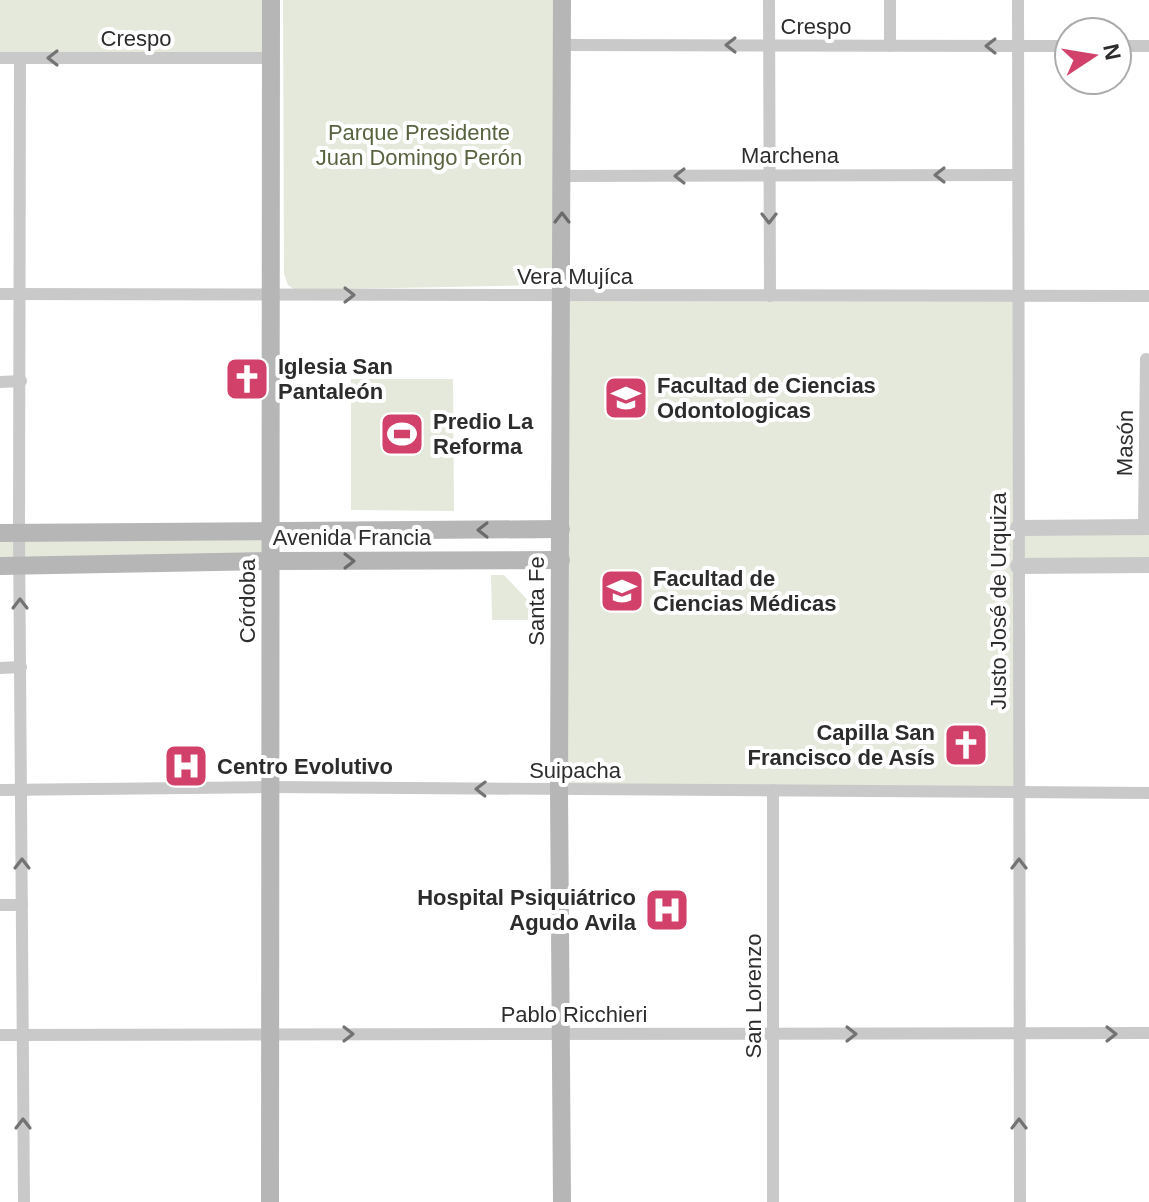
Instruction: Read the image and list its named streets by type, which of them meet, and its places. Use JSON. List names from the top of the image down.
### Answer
{
  "streets": {
    "main road": ["Avenida Francia", "Córdoba", "Santa Fe"],
    "street": [
      "Crespo",
      "Marchena",
      "Vera Mujíca",
      "Masón",
      "Justo José de Urquiza",
      "Suipacha",
      "San Lorenzo",
      "Pablo Ricchieri"
    ]
  },
  "crossings": [
    ["Crespo", "Córdoba"],
    ["Crespo", "Santa Fe"],
    ["Crespo", "Justo José de Urquiza"],
    ["Marchena", "Santa Fe"],
    ["Marchena", "Justo José de Urquiza"],
    ["Vera Mujíca", "Córdoba"],
    ["Vera Mujíca", "Santa Fe"],
    ["Vera Mujíca", "Justo José de Urquiza"],
    ["Avenida Francia", "Córdoba"],
    ["Avenida Francia", "Santa Fe"],
    ["Córdoba", "Suipacha"],
    ["Córdoba", "Pablo Ricchieri"],
    ["Santa Fe", "Suipacha"],
    ["Santa Fe", "Pablo Ricchieri"],
    ["Justo José de Urquiza", "Suipacha"],
    ["Justo José de Urquiza", "Pablo Ricchieri"],
    ["Suipacha", "San Lorenzo"],
    ["San Lorenzo", "Pablo Ricchieri"]
  ],
  "one_way": ["Crespo", "Marchena", "Pablo Ricchieri"],
  "parks": ["Parque Presidente Juan Domingo Perón"],
  "places": {
    "church": ["Iglesia San Pantaleón", "Capilla San Francisco de Asís"],
    "school or university": ["Facultad de Ciencias Odontologicas", "Facultad de Ciencias Médicas"],
    "sports": ["Predio La Reforma"],
    "hospital": ["Centro Evolutivo", "Hospital Psiquiátrico Agudo Avila"]
  },
  "north": "right"
}
